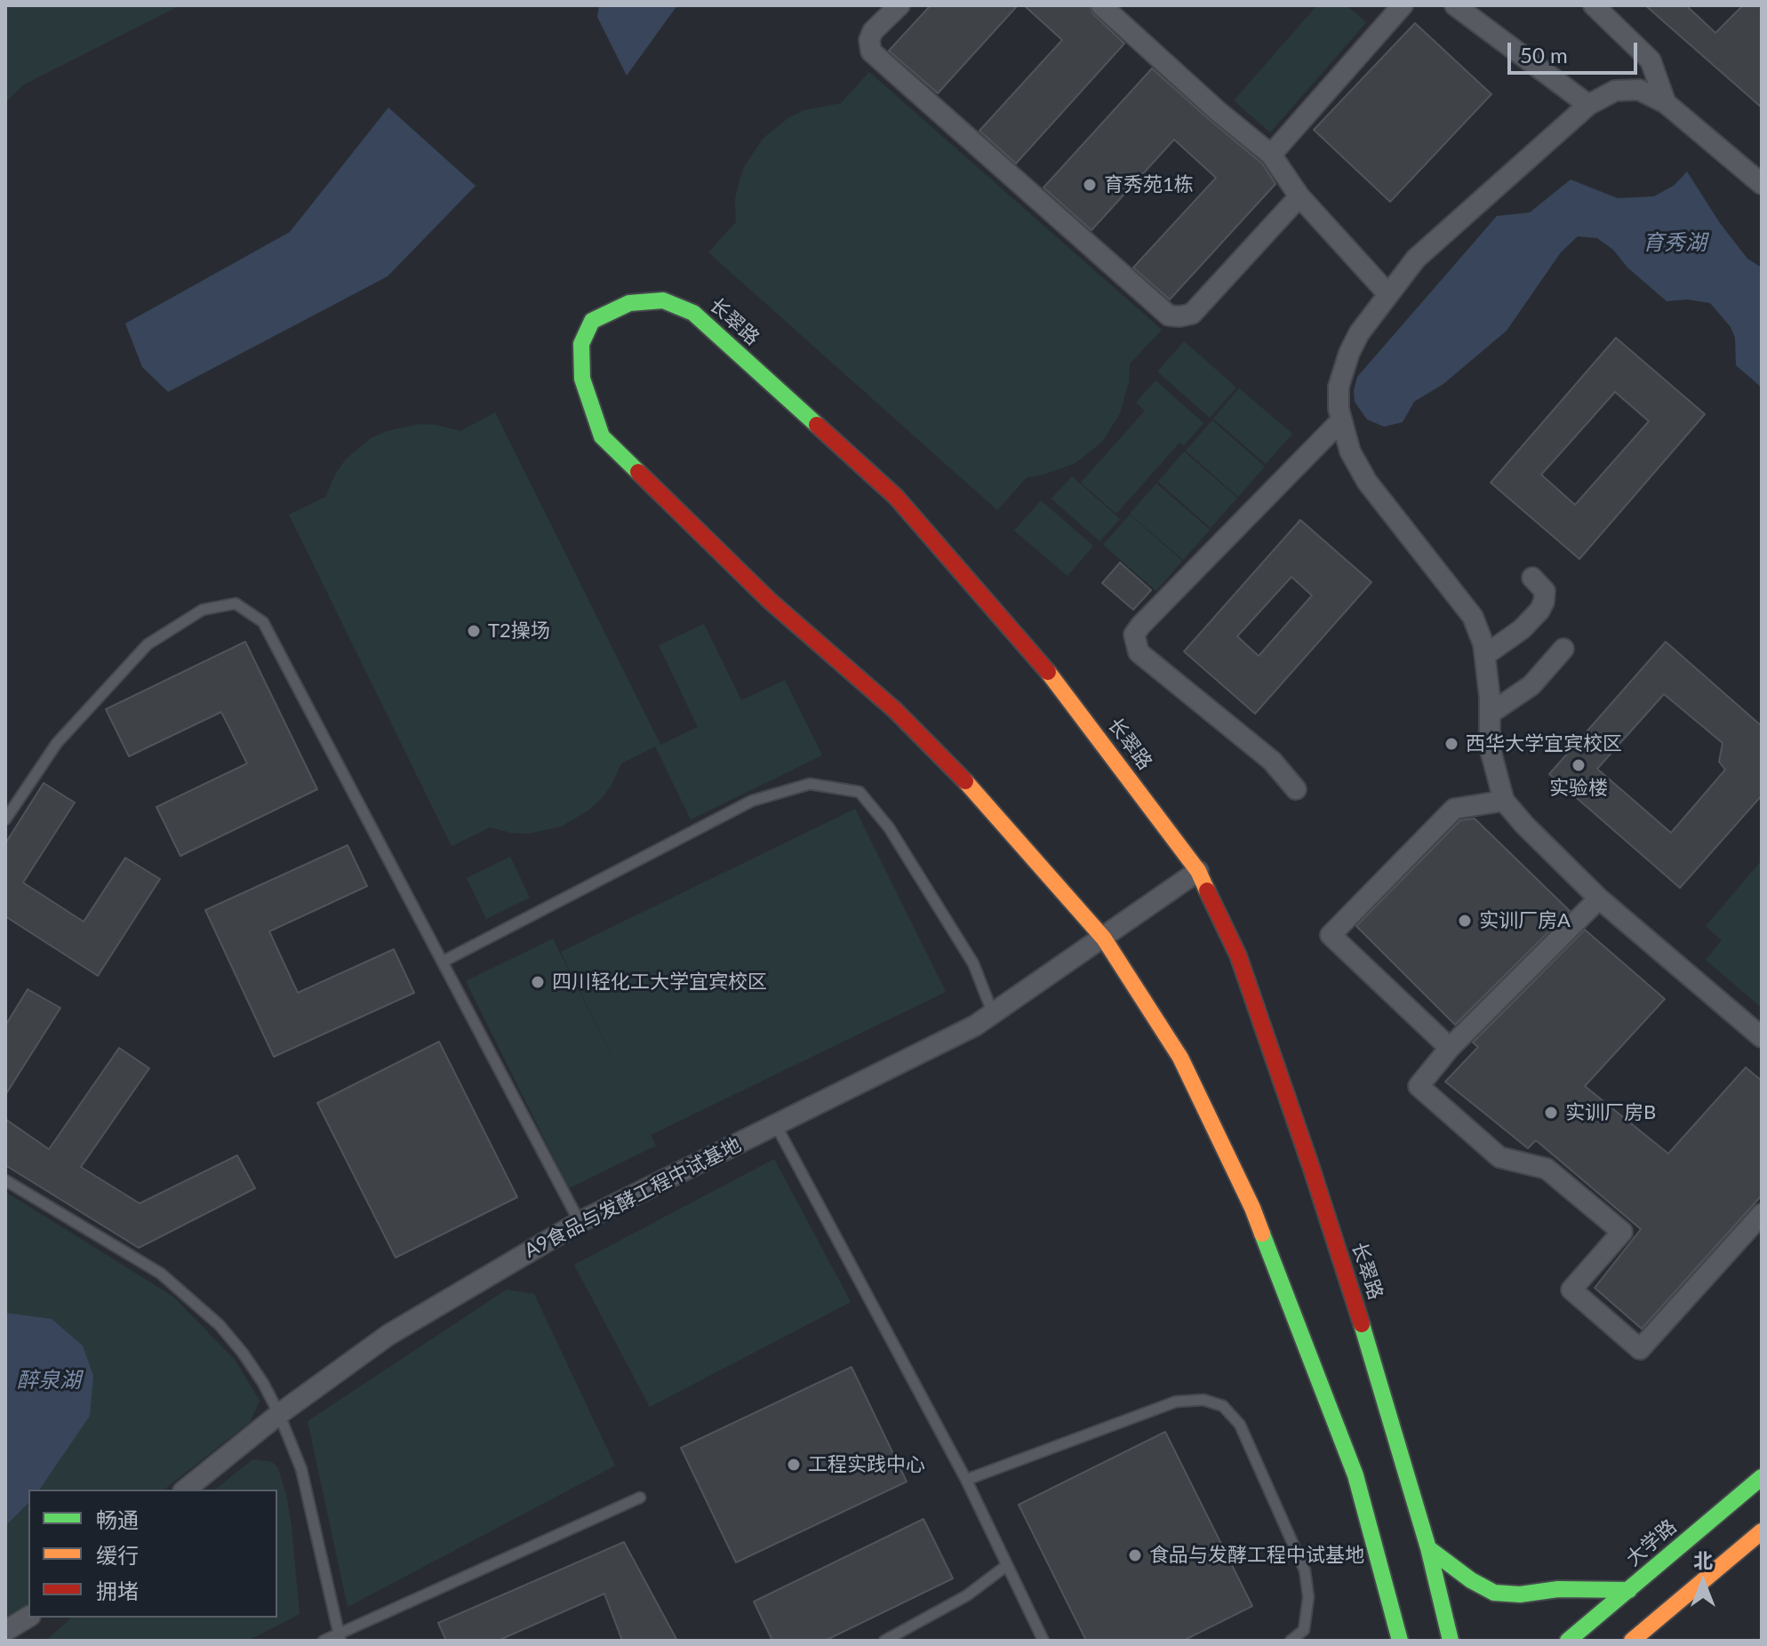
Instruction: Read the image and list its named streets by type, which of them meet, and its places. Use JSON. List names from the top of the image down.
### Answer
{
  "streets": {
    "main road": ["长翠路", "大学路"],
    "street": ["A9食品与发酵工程中试基地"]
  },
  "crossings": [
    ["长翠路", "A9食品与发酵工程中试基地"]
  ],
  "water": ["育秀湖", "醉泉湖"],
  "places": [
    "育秀苑1栋",
    "T2操场",
    "西华大学宜宾校区",
    "实验楼",
    "实训厂房A",
    "四川轻化工大学宜宾校区",
    "实训厂房B",
    "工程实践中心",
    "食品与发酵工程中试基地"
  ],
  "legend": ["畅通", "缓行", "拥堵"],
  "scale_bar": "50 m",
  "north": "top"
}
